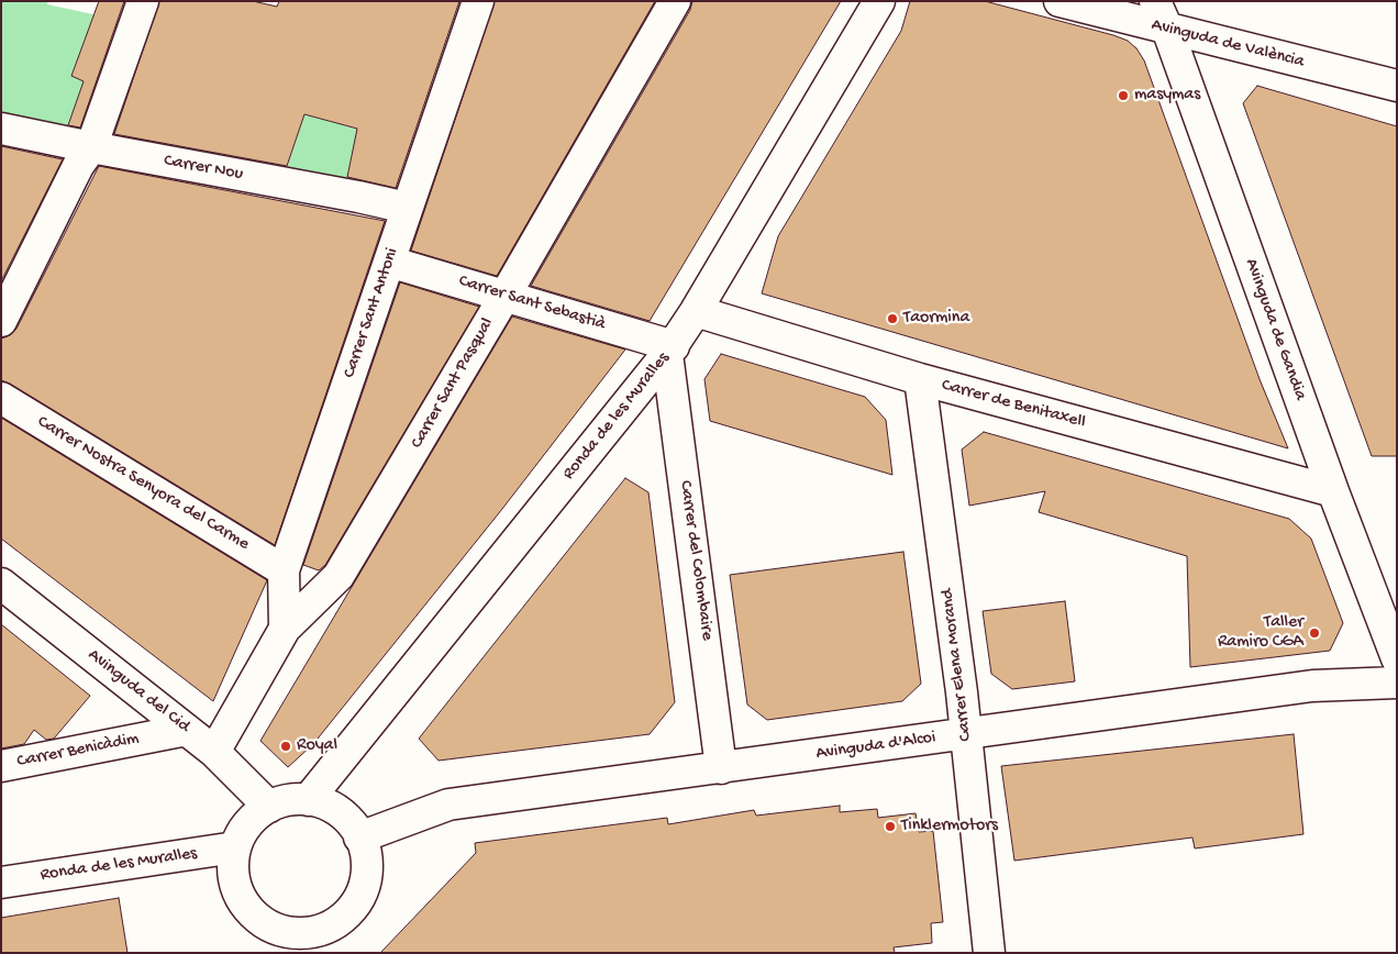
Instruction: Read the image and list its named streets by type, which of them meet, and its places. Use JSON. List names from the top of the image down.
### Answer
{
  "streets": {
    "street": [
      "Avinguda de València",
      "Carrer Nou",
      "Carrer Sant Sebastià",
      "Carrer Sant Antoni",
      "Avinguda de Gandia",
      "Carrer Sant Pasqual",
      "Carrer de Benitaxell",
      "Ronda de les Muralles",
      "Carrer Nostra Senyora del Carme",
      "Carrer del Colombaire",
      "Carrer Elena Morand",
      "Avinguda del Cid",
      "Avinguda d'Alcoi",
      "Carrer Benicàdim"
    ]
  },
  "crossings": [
    ["Avinguda de València", "Avinguda de Gandia"],
    ["Carrer Nou", "Carrer Sant Antoni"],
    ["Carrer Sant Sebastià", "Carrer Sant Antoni"],
    ["Carrer Sant Sebastià", "Carrer Sant Pasqual"],
    ["Carrer Sant Sebastià", "Ronda de les Muralles"],
    ["Carrer Sant Sebastià", "Carrer del Colombaire"],
    ["Carrer Sant Antoni", "Carrer Sant Pasqual"],
    ["Carrer Sant Antoni", "Carrer Nostra Senyora del Carme"],
    ["Avinguda de Gandia", "Carrer de Benitaxell"],
    ["Carrer Sant Pasqual", "Avinguda del Cid"],
    ["Carrer de Benitaxell", "Ronda de les Muralles"],
    ["Carrer de Benitaxell", "Carrer Elena Morand"],
    ["Ronda de les Muralles", "Carrer del Colombaire"],
    ["Ronda de les Muralles", "Avinguda del Cid"],
    ["Ronda de les Muralles", "Avinguda d'Alcoi"],
    ["Carrer del Colombaire", "Avinguda d'Alcoi"],
    ["Carrer Elena Morand", "Avinguda d'Alcoi"],
    ["Avinguda del Cid", "Avinguda d'Alcoi"],
    ["Avinguda del Cid", "Carrer Benicàdim"]
  ],
  "places": [
    "masymas",
    "Taormina",
    "Taller Ramiro CGA",
    "Royal",
    "Tinklermotors"
  ]
}
